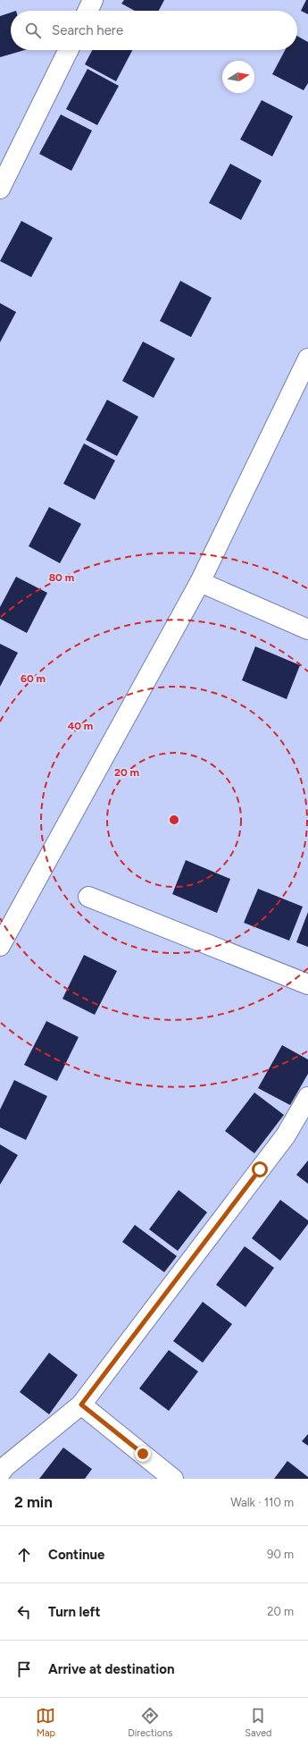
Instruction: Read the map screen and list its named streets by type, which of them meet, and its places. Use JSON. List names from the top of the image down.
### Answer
{
  "north": "right",
  "page": {
    "search": "Search here",
    "heading": ["2 min", "Walk · 110 m"],
    "list": [
      ["Continue", "90 m"],
      ["Turn left", "20 m"],
      "Arrive at destination"
    ],
    "nav": ["Map", "Directions", "Saved"]
  },
  "rings": [
    "80 m",
    "60 m",
    "40 m",
    "20 m"
  ]
}
